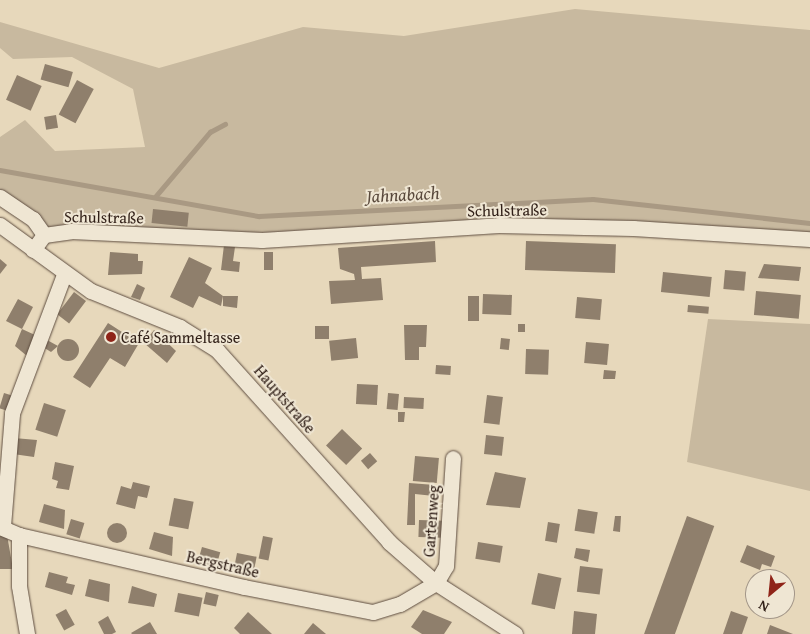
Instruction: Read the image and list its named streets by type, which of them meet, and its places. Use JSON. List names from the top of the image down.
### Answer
{
  "streets": {
    "street": [
      "Schulstraße",
      "Hauptstraße",
      "Gartenweg",
      "Bergstraße"
    ]
  },
  "crossings": [
    ["Schulstraße", "Hauptstraße"],
    ["Hauptstraße", "Gartenweg"],
    ["Hauptstraße", "Bergstraße"],
    ["Gartenweg", "Bergstraße"]
  ],
  "water": ["Jahnabach"],
  "places": ["Café Sammeltasse"],
  "north": "bottom left"
}
